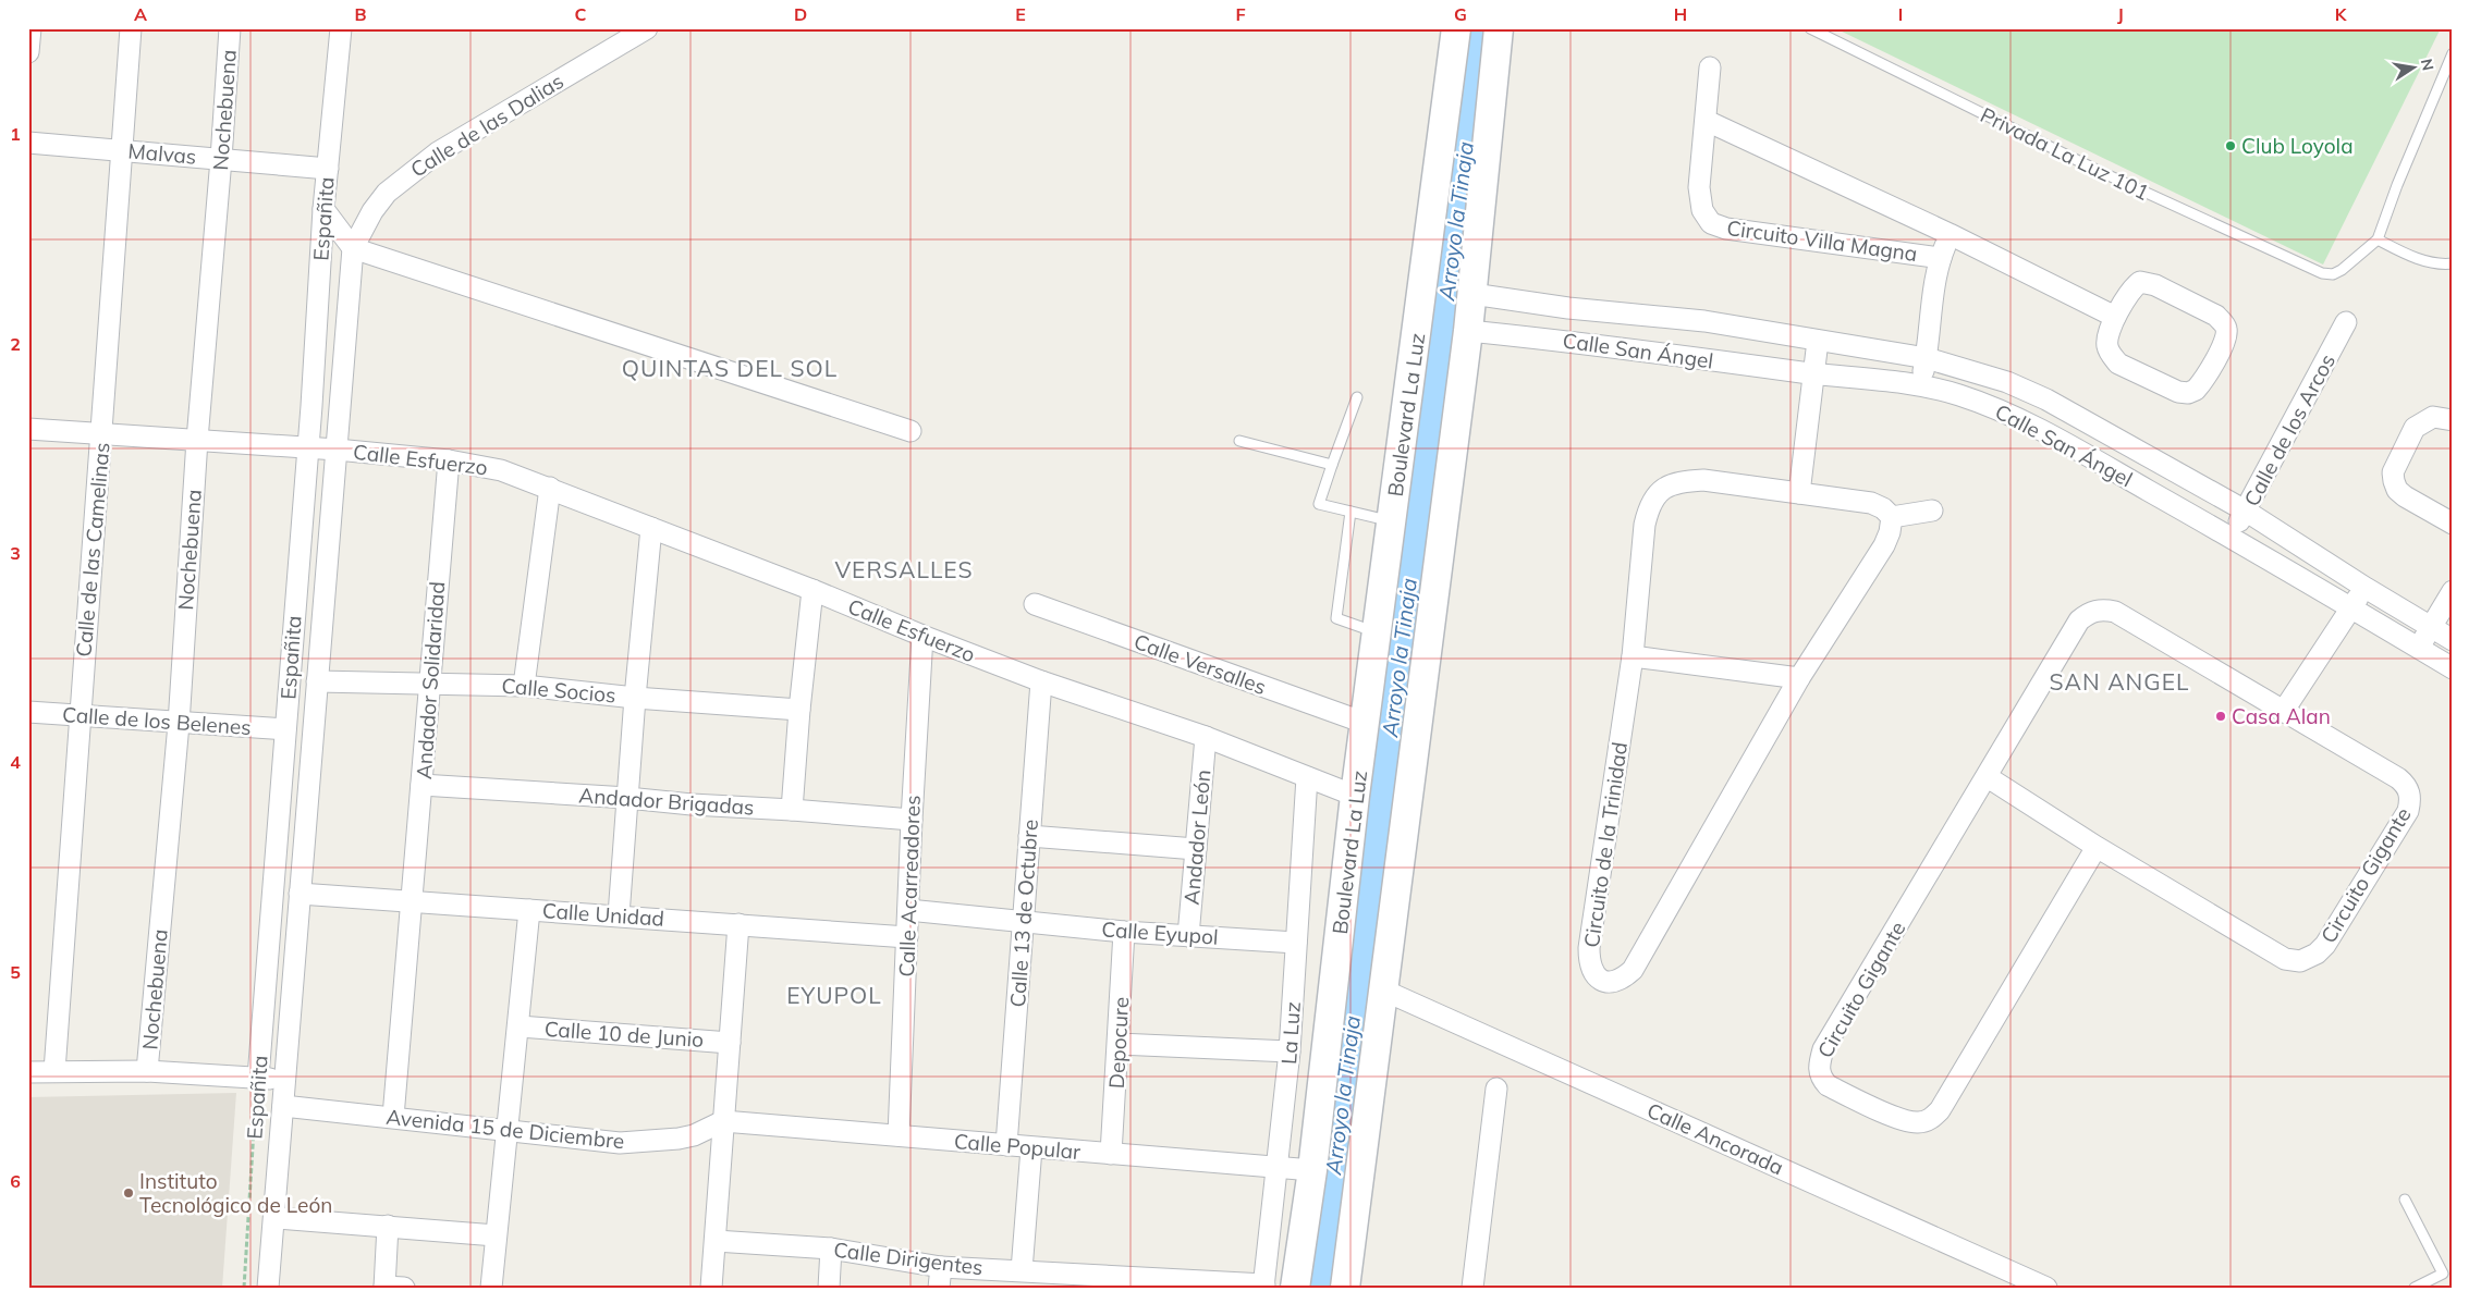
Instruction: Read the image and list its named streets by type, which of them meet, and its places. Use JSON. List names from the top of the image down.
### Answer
{
  "streets": {
    "main road": ["Boulevard La Luz"],
    "street": [
      "Nochebuena",
      "Calle de las Dalias",
      "Malvas",
      "Españita",
      "Circuito Villa Magna",
      "Calle San Ángel",
      "Calle de los Arcos",
      "Calle Esfuerzo",
      "Calle de las Camelinas",
      "Calle Versalles",
      "Andador Solidaridad",
      "Calle Socios",
      "Calle de los Belenes",
      "Andador Brigadas",
      "Andador León",
      "Circuito de la Trinidad",
      "Circuito Gigante",
      "Calle Acarreadores",
      "Calle 13 de Octubre",
      "Calle Unidad",
      "Calle Eyupol",
      "La Luz",
      "Calle 10 de Junio",
      "Depocure",
      "Avenida 15 de Diciembre",
      "Calle Ancorada",
      "Calle Popular",
      "Calle Dirigentes"
    ],
    "lane": ["Privada La Luz 101"]
  },
  "crossings": [
    ["Nochebuena", "Malvas"],
    ["Nochebuena", "Calle Esfuerzo"],
    ["Nochebuena", "Calle de los Belenes"],
    ["Malvas", "Españita"],
    ["Malvas", "Calle de las Camelinas"],
    ["Españita", "Calle Esfuerzo"],
    ["Españita", "Calle de los Belenes"],
    ["Circuito Villa Magna", "Calle San Ángel"],
    ["Calle San Ángel", "Calle de los Arcos"],
    ["Boulevard La Luz", "Calle Esfuerzo"],
    ["Boulevard La Luz", "Calle Versalles"],
    ["Boulevard La Luz", "Calle Popular"],
    ["Calle Esfuerzo", "Calle de las Camelinas"],
    ["Calle Esfuerzo", "Andador Solidaridad"],
    ["Calle Esfuerzo", "Andador León"],
    ["Calle Esfuerzo", "Calle Acarreadores"],
    ["Calle Esfuerzo", "Calle 13 de Octubre"],
    ["Calle Esfuerzo", "La Luz"],
    ["Calle de las Camelinas", "Calle de los Belenes"],
    ["Andador Solidaridad", "Calle Socios"],
    ["Andador Solidaridad", "Andador Brigadas"],
    ["Andador Solidaridad", "Calle Unidad"],
    ["Andador Solidaridad", "Avenida 15 de Diciembre"],
    ["Andador Brigadas", "Calle Acarreadores"],
    ["Andador León", "Calle Eyupol"],
    ["Calle Acarreadores", "Calle Unidad"],
    ["Calle Acarreadores", "Calle Eyupol"],
    ["Calle Acarreadores", "Calle Popular"],
    ["Calle 13 de Octubre", "Calle Eyupol"],
    ["Calle 13 de Octubre", "Calle Popular"],
    ["Calle Eyupol", "La Luz"],
    ["Calle Eyupol", "Depocure"],
    ["La Luz", "Calle Popular"],
    ["La Luz", "Calle Dirigentes"],
    ["Depocure", "Calle Popular"],
    ["Avenida 15 de Diciembre", "Calle Popular"]
  ],
  "districts": [
    "QUINTAS DEL SOL",
    "VERSALLES",
    "SAN ANGEL",
    "EYUPOL"
  ],
  "water": ["Arroyo la Tinaja"],
  "places": ["Club Loyola", "Casa Alan", "Instituto Tecnológico de León"],
  "north": "right",
  "grid": {
    "columns": [
      "A",
      "B",
      "C",
      "D",
      "E",
      "F",
      "G",
      "H",
      "I",
      "J",
      "K"
    ],
    "rows": [
      "1",
      "2",
      "3",
      "4",
      "5",
      "6"
    ]
  }
}
